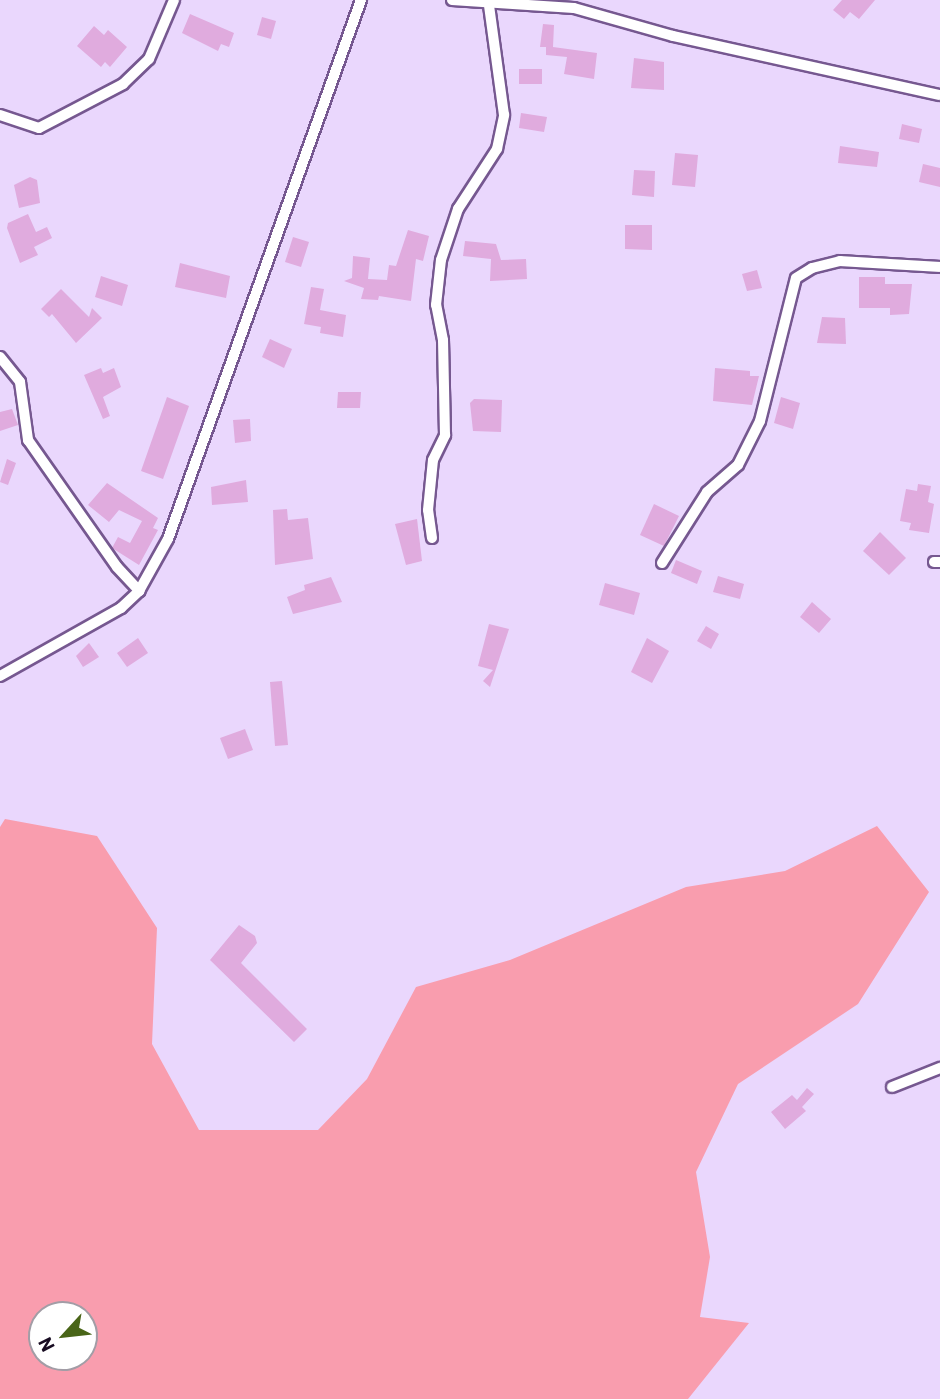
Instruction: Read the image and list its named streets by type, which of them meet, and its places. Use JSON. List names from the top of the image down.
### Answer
{
  "north": "bottom left"
}
